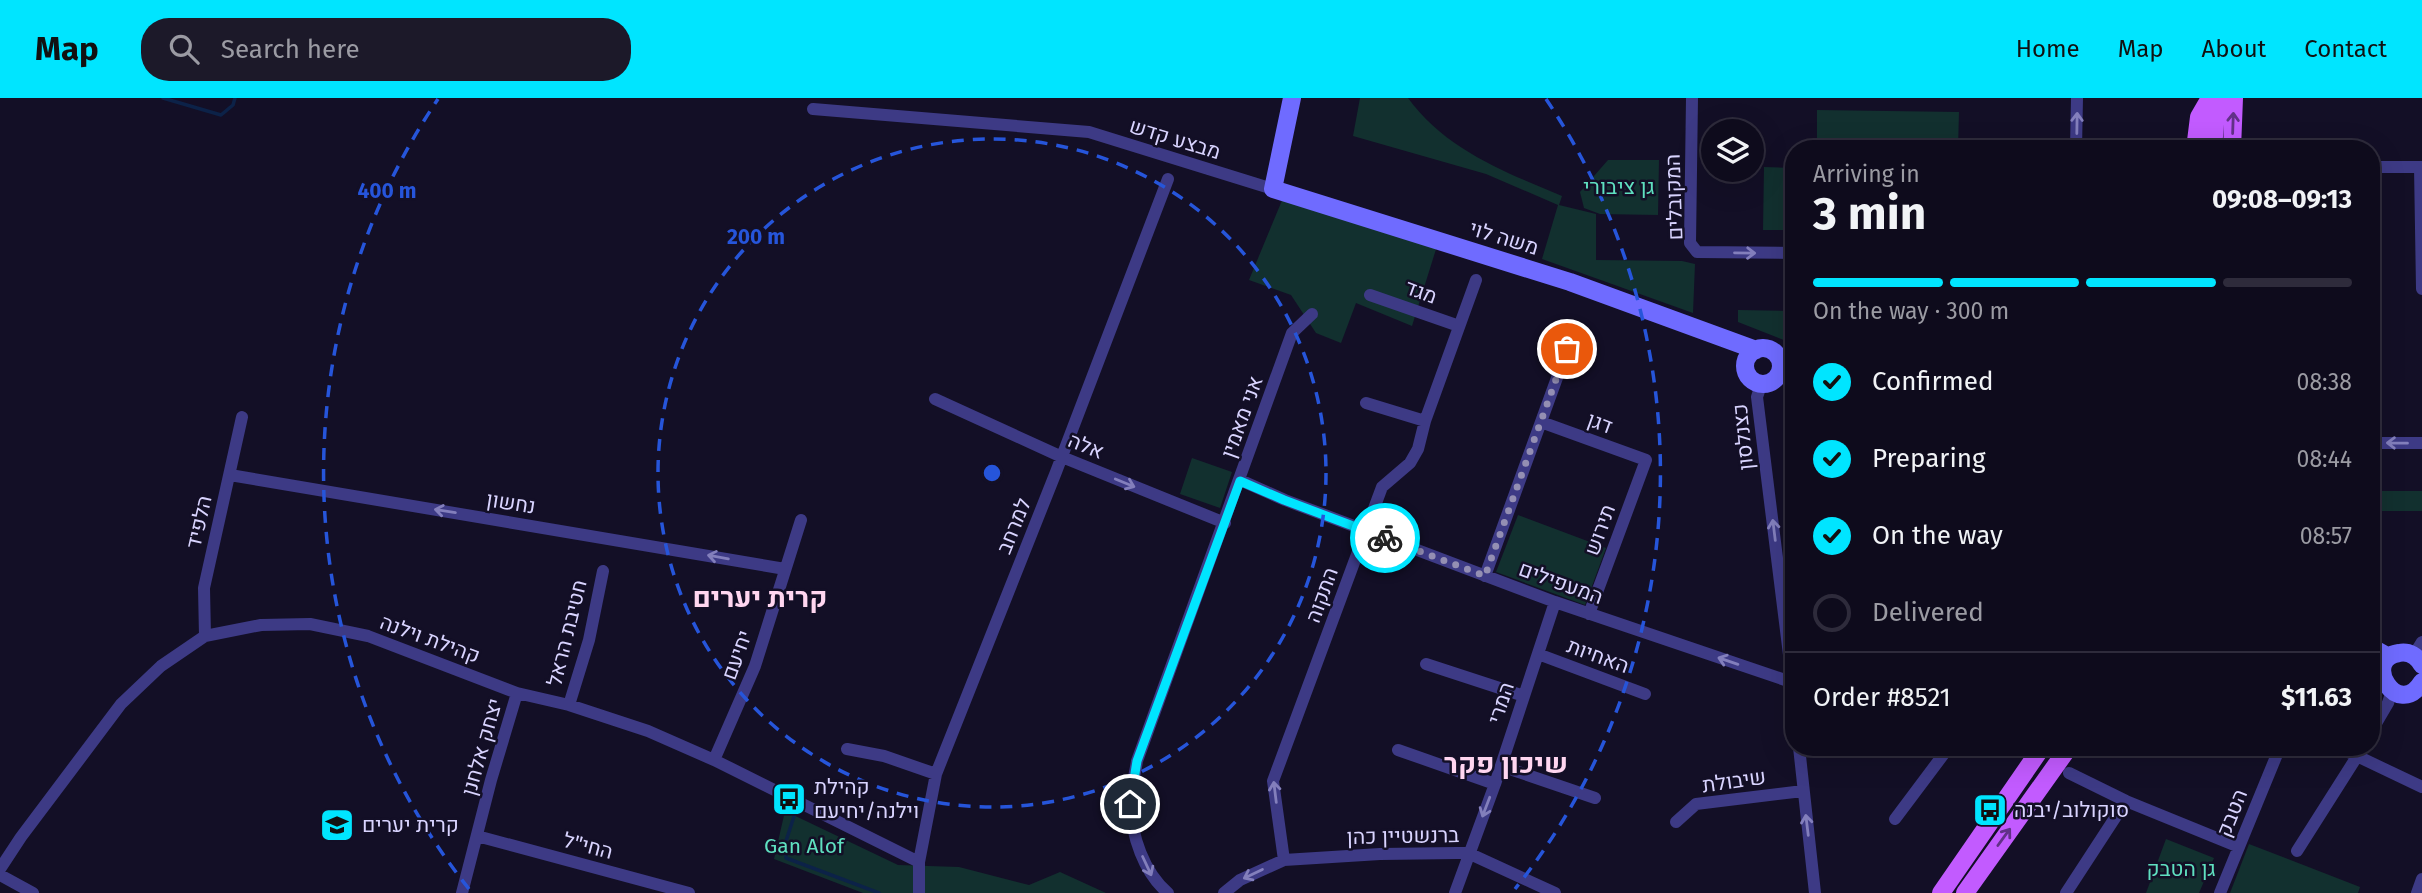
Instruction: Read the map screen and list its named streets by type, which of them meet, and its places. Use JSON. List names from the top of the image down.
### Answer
{
  "streets": {
    "street": [
      "מבצע קדש",
      "המקובלים",
      "משה לוי",
      "מגד",
      "אני מאמין",
      "דגן",
      "כצנלסון",
      "אלה",
      "נחשון",
      "הלפיד",
      "למרחב",
      "תירוש",
      "המעפילים",
      "התקוה",
      "חטיבת הראל",
      "קהילת וילנה",
      "יחיעם",
      "האחיות",
      "המרי",
      "יצחק אלחנן",
      "שיבולת",
      "הטבק",
      "ברנשטיין כהן",
      "החי\"ל"
    ]
  },
  "crossings": [
    ["מבצע קדש", "משה לוי"],
    ["מגד", "התקוה"],
    ["אני מאמין", "אלה"],
    ["אני מאמין", "המעפילים"],
    ["דגן", "תירוש"],
    ["אלה", "למרחב"],
    ["נחשון", "הלפיד"],
    ["נחשון", "יחיעם"],
    ["הלפיד", "קהילת וילנה"],
    ["למרחב", "קהילת וילנה"],
    ["תירוש", "המעפילים"],
    ["המעפילים", "התקוה"],
    ["המעפילים", "המרי"],
    ["התקוה", "ברנשטיין כהן"],
    ["חטיבת הראל", "קהילת וילנה"],
    ["קהילת וילנה", "יחיעם"],
    ["קהילת וילנה", "יצחק אלחנן"],
    ["האחיות", "המרי"],
    ["המרי", "ברנשטיין כהן"],
    ["יצחק אלחנן", "החי\"ל"]
  ],
  "one_way": [
    "אני מאמין",
    "כצנלסון",
    "אלה",
    "נחשון",
    "המעפילים",
    "התקוה"
  ],
  "districts": ["קרית יערים", "שיכון פקר"],
  "parks": ["גן ציבורי", "Gan Alof", "גן הטבק"],
  "places": {
    "bus stop": ["קהילת וילנה/יחיעם", "סוקולוב/יבנה"],
    "school or university": ["קרית יערים"]
  },
  "page": {
    "header": "Map",
    "search": "Search here",
    "nav": [
      "Home",
      "Map",
      "About",
      "Contact"
    ],
    "heading": ["3 min", "Arriving in", "09:08–09:13"],
    "panel": ["Order #8521", "$11.63"],
    "bar": "On the way · 300 m",
    "list": [
      ["Confirmed", "08:38"],
      ["Preparing", "08:44"],
      ["On the way", "08:57"],
      "Delivered"
    ]
  },
  "rings": ["400 m", "200 m"]
}
